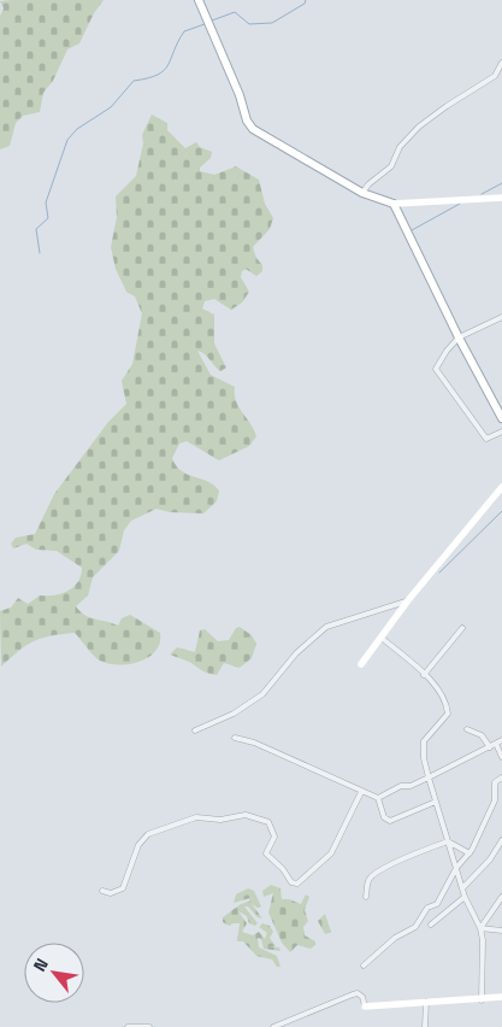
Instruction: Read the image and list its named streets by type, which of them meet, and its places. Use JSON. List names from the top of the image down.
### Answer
{
  "north": "top left"
}
